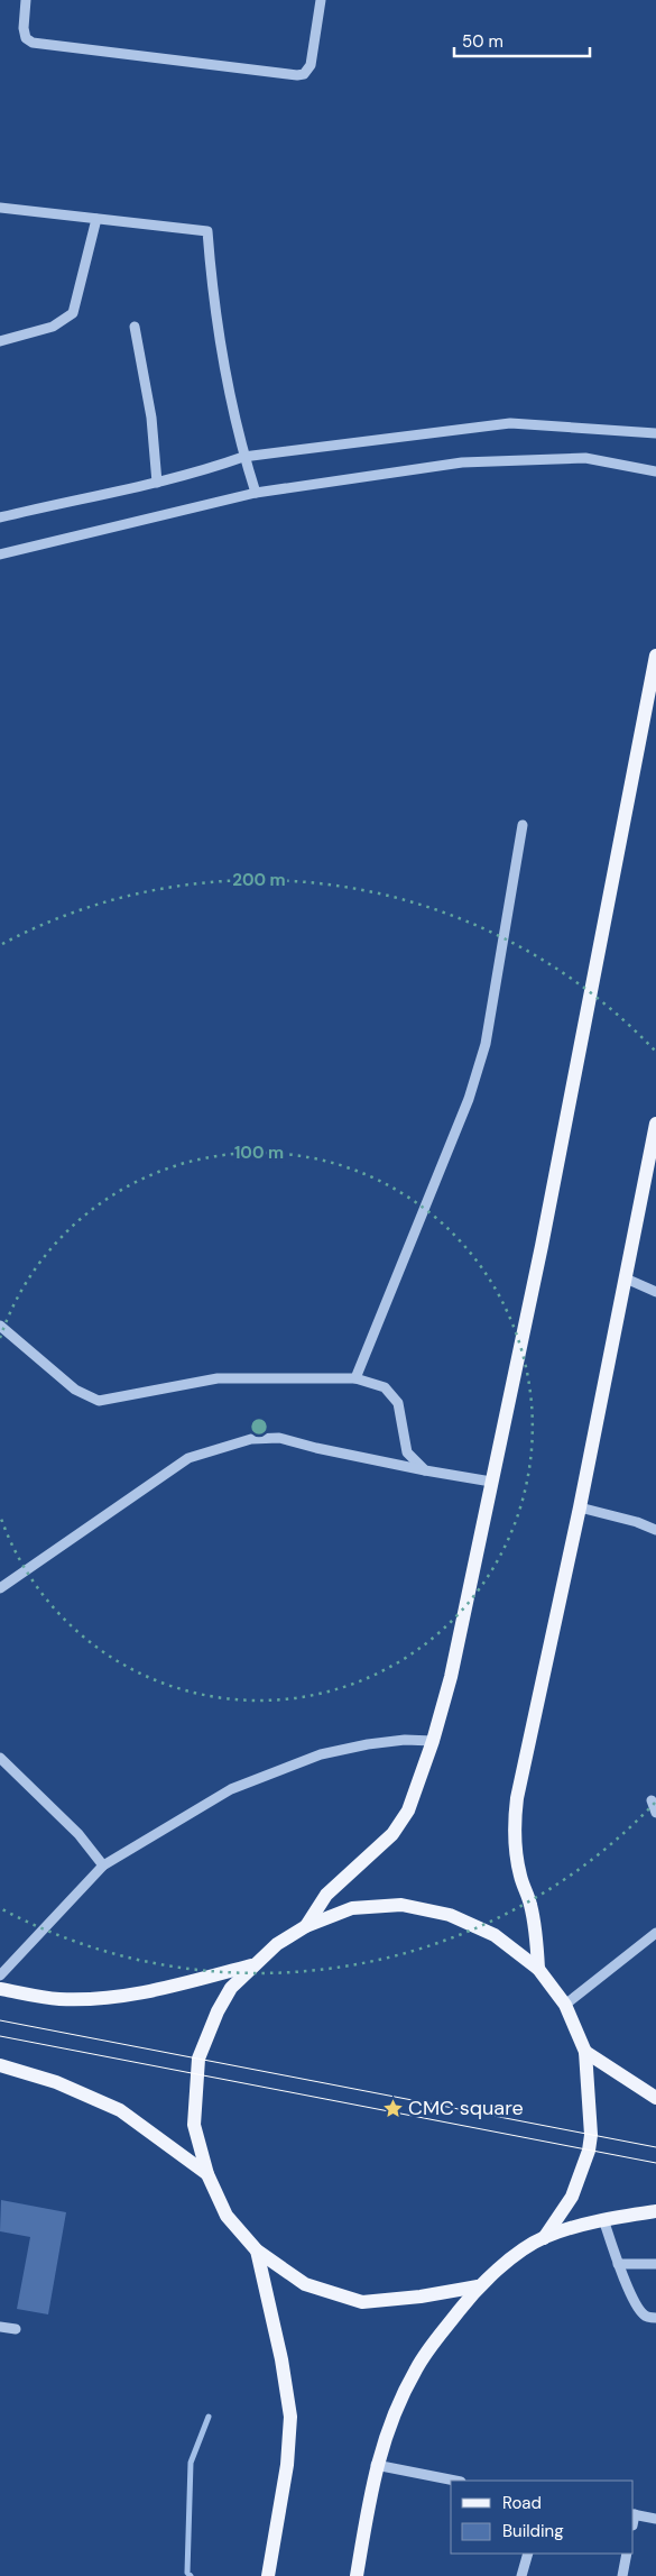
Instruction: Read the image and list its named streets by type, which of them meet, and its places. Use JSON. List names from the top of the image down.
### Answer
{
  "places": {
    "place": ["CMC square"]
  },
  "legend": ["Road", "Building"],
  "scale_bar": "50 m",
  "rings": ["200 m", "100 m"]
}
